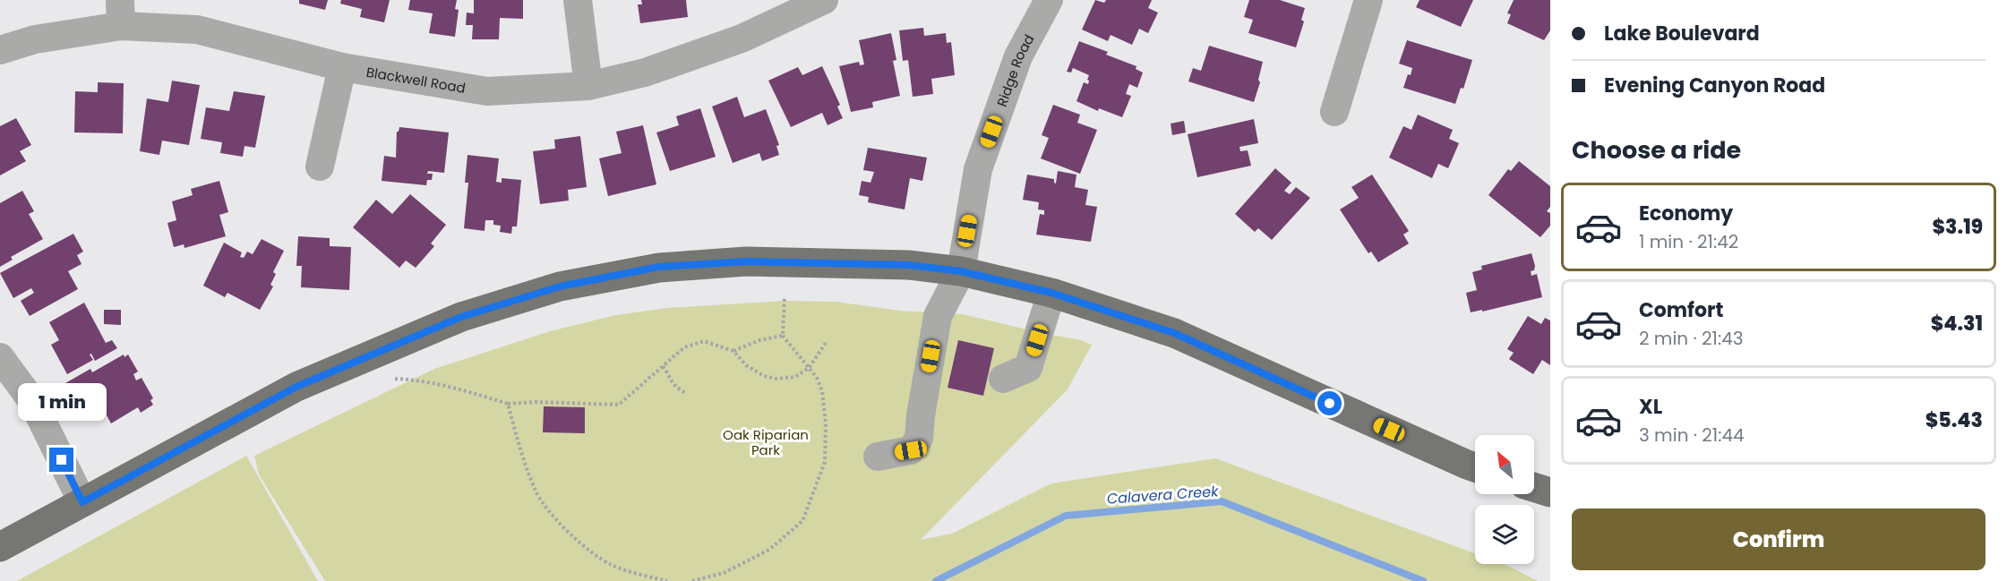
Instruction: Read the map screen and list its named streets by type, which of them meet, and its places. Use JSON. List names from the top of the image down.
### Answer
{
  "streets": {
    "street": ["Ridge Road", "Blackwell Road"]
  },
  "water": ["Calavera Creek"],
  "parks": ["Oak Riparian Park"],
  "north": "top left",
  "page": {
    "banner": ["Lake Boulevard", "Evening Canyon Road"],
    "heading": "Choose a ride",
    "list": [
      {
        "name": "Economy",
        "note": "1 min · 21:42",
        "value": "$3.19"
      },
      {
        "name": "Comfort",
        "note": "2 min · 21:43",
        "value": "$4.31"
      },
      {
        "name": "XL",
        "note": "3 min · 21:44",
        "value": "$5.43"
      }
    ],
    "bubble": "1 min",
    "buttons": "Confirm"
  }
}
